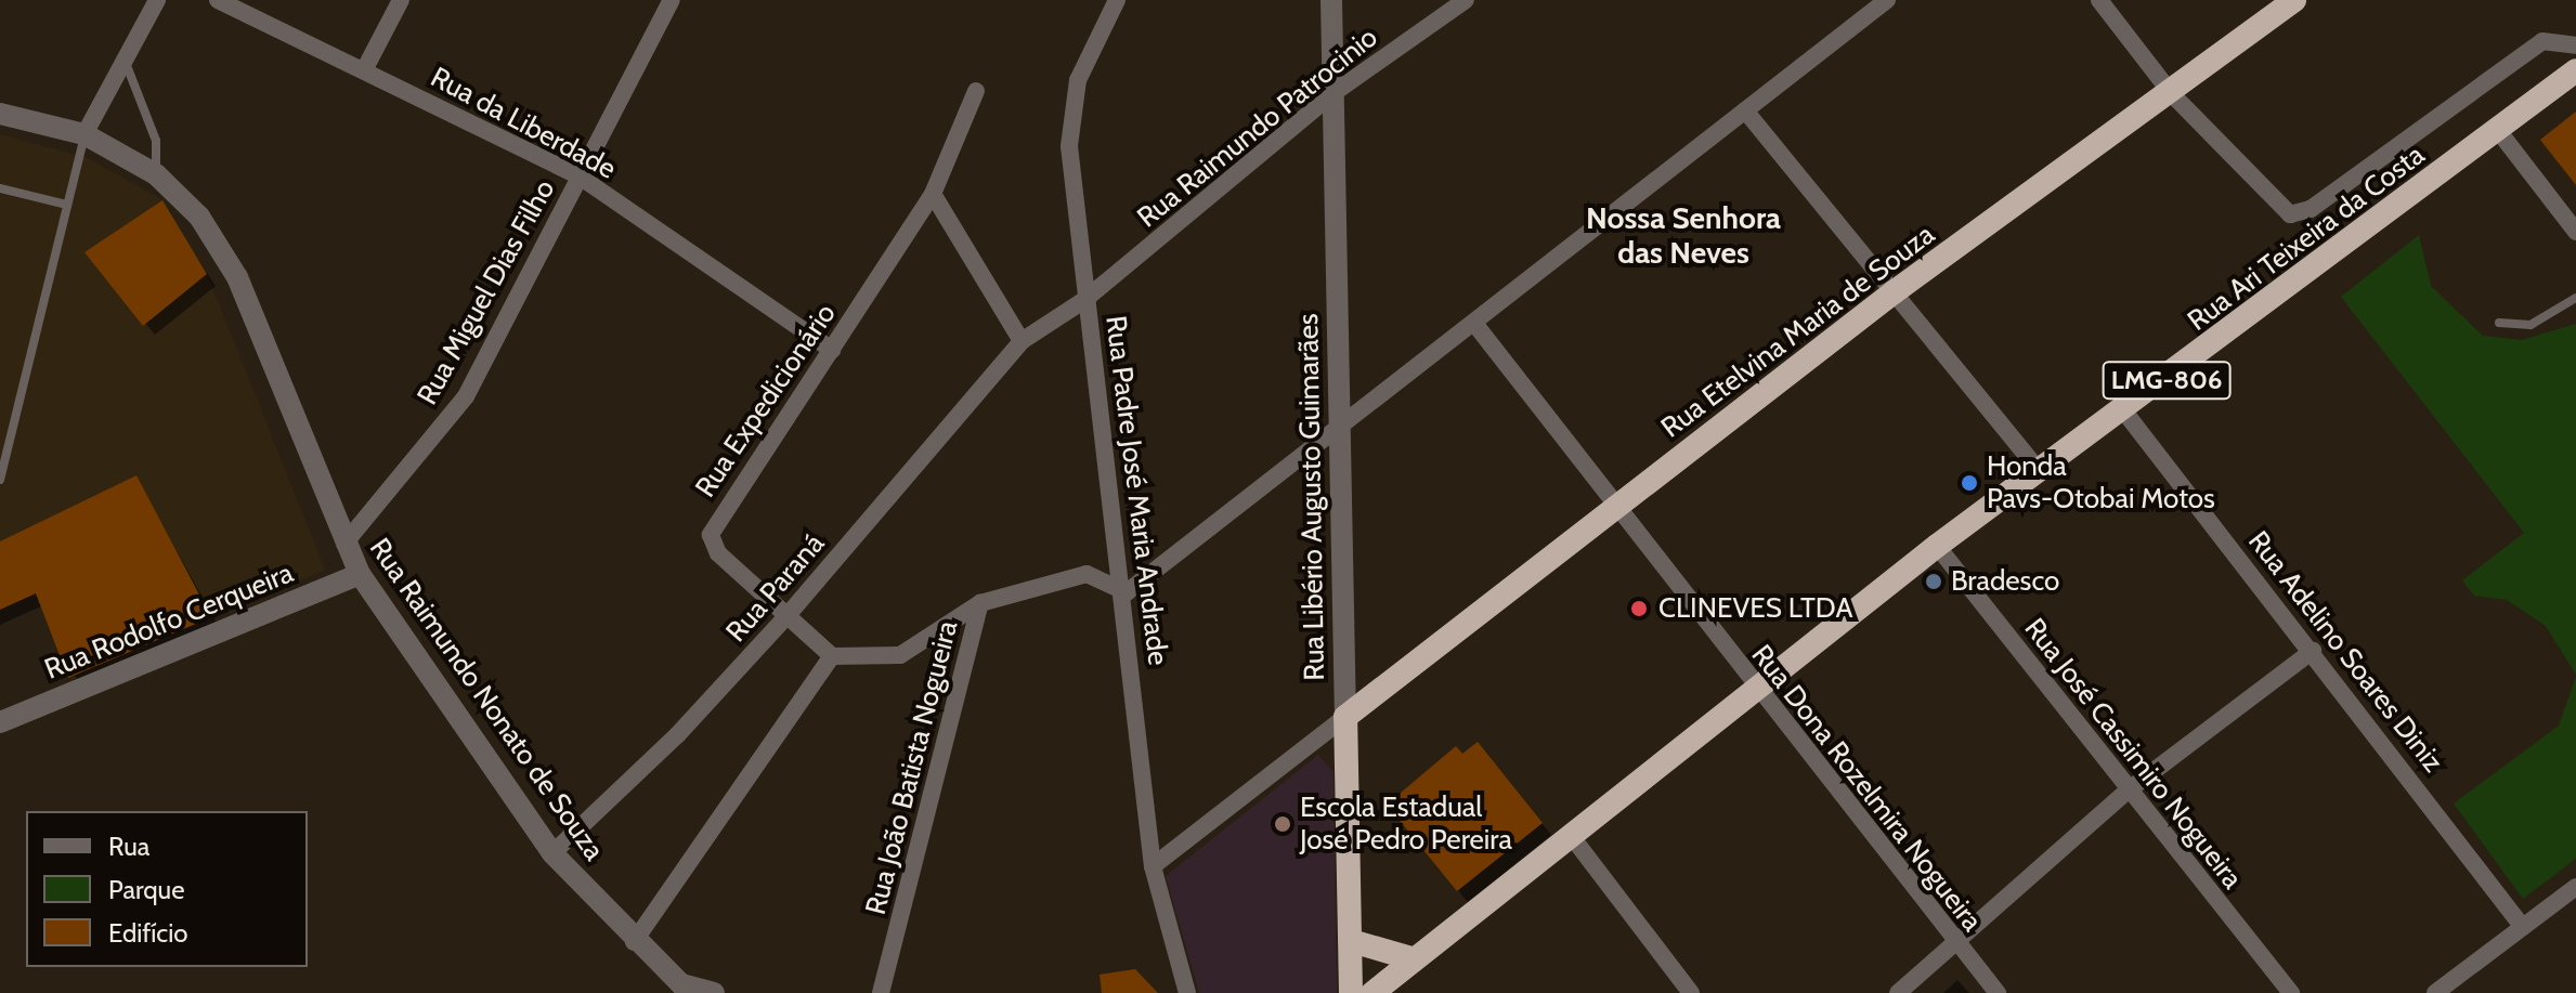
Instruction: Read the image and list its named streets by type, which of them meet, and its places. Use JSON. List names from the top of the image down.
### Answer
{
  "streets": {
    "highway": [
      "Rua Ari Teixeira da Costa",
      "Rua Etelvina Maria de Souza",
      "LMG-806",
      "Rua Libério Augusto Guimarães"
    ],
    "street": [
      "Rua da Liberdade",
      "Rua Raimundo Patrocinio",
      "Rua Miguel Dias Filho",
      "Rua Expedicionário",
      "Rua Padre José Maria Andrade",
      "Rua Paraná",
      "Rua Rodolfo Cerqueira",
      "Rua Adelino Soares Diniz",
      "Rua Raimundo Nonato de Souza",
      "Rua José Cassimiro Nogueira",
      "Rua João Batista Nogueira",
      "Rua Dona Rozelmira Nogueira"
    ]
  },
  "crossings": [
    ["Rua da Liberdade", "Rua Miguel Dias Filho"],
    ["Rua da Liberdade", "Rua Expedicionário"],
    ["Rua Raimundo Patrocinio", "Rua Padre José Maria Andrade"],
    ["Rua Raimundo Patrocinio", "Rua Libério Augusto Guimarães"],
    ["Rua Raimundo Patrocinio", "Rua Paraná"],
    ["Rua Ari Teixeira da Costa", "Rua Adelino Soares Diniz"],
    ["Rua Ari Teixeira da Costa", "Rua José Cassimiro Nogueira"],
    ["Rua Ari Teixeira da Costa", "Rua Dona Rozelmira Nogueira"],
    ["Rua Miguel Dias Filho", "Rua Raimundo Nonato de Souza"],
    ["Rua Etelvina Maria de Souza", "Rua Libério Augusto Guimarães"],
    ["Rua Etelvina Maria de Souza", "Rua Dona Rozelmira Nogueira"],
    ["Rua Expedicionário", "Rua Paraná"],
    ["Rua Padre José Maria Andrade", "Rua Paraná"],
    ["Rua Padre José Maria Andrade", "Rua João Batista Nogueira"],
    ["Rua Paraná", "Rua Raimundo Nonato de Souza"],
    ["Rua Rodolfo Cerqueira", "Rua Raimundo Nonato de Souza"]
  ],
  "districts": ["Nossa Senhora das Neves"],
  "places": [
    "Honda Pavs-Otobai Motos",
    "Bradesco",
    "CLINEVES LTDA",
    "Escola Estadual José Pedro Pereira"
  ],
  "legend": ["Rua", "Parque", "Edifício"]
}
